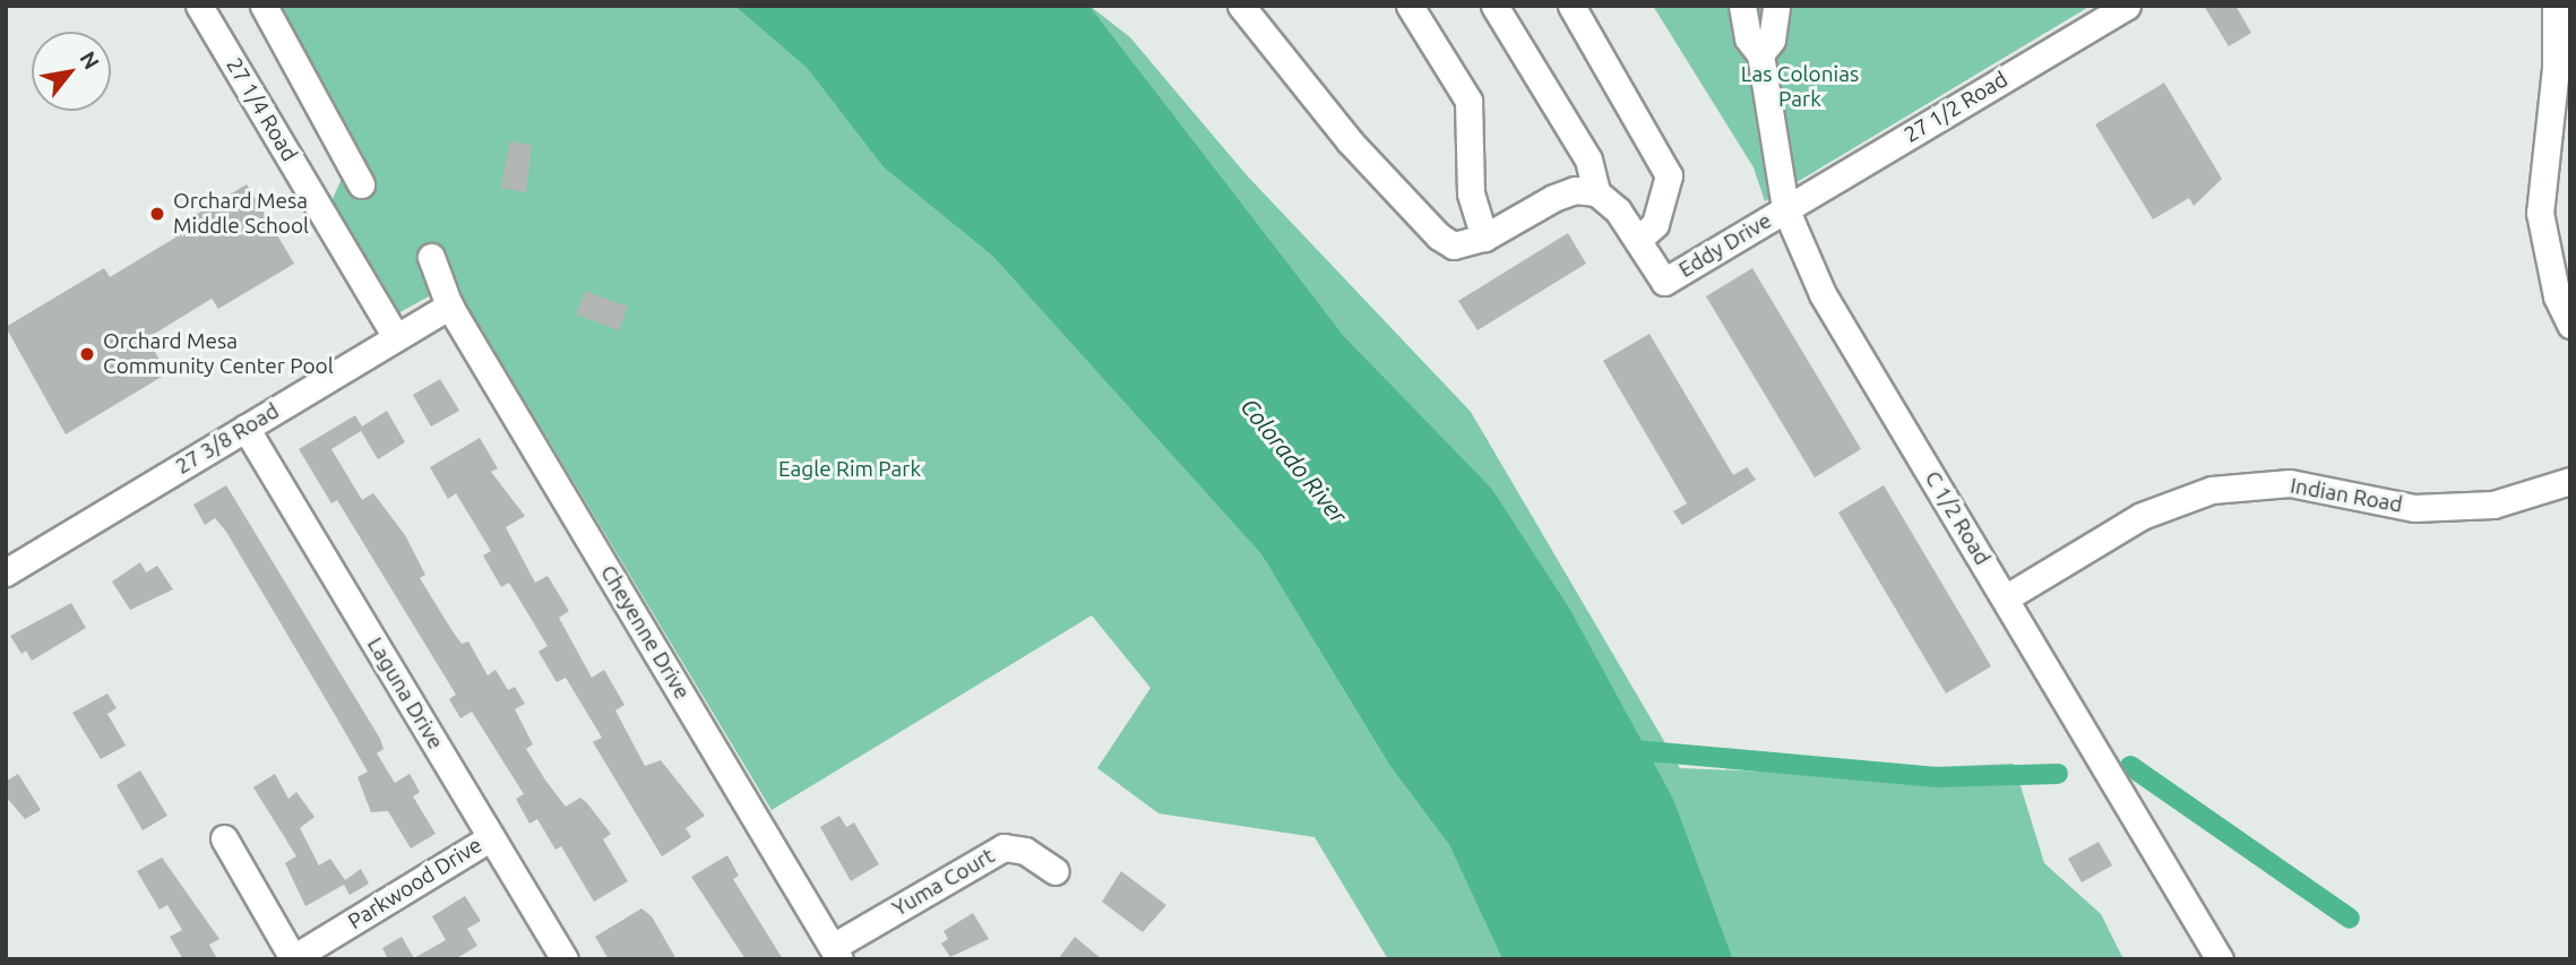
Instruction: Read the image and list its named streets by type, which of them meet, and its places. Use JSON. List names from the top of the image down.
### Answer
{
  "streets": {
    "street": [
      "27 1/2 Road",
      "27 1/4 Road",
      "Eddy Drive",
      "27 3/8 Road",
      "Indian Road",
      "C 1/2 Road",
      "Cheyenne Drive",
      "Laguna Drive",
      "Yuma Court",
      "Parkwood Drive"
    ]
  },
  "crossings": [
    ["27 1/2 Road", "Eddy Drive"],
    ["27 1/2 Road", "C 1/2 Road"],
    ["27 1/4 Road", "27 3/8 Road"],
    ["Eddy Drive", "C 1/2 Road"],
    ["27 3/8 Road", "Cheyenne Drive"],
    ["27 3/8 Road", "Laguna Drive"],
    ["Indian Road", "C 1/2 Road"],
    ["Cheyenne Drive", "Yuma Court"],
    ["Laguna Drive", "Parkwood Drive"]
  ],
  "water": ["Colorado River"],
  "parks": ["Las Colonias Park", "Eagle Rim Park"],
  "places": ["Orchard Mesa Middle School", "Orchard Mesa Community Center Pool"],
  "north": "top right"
}
